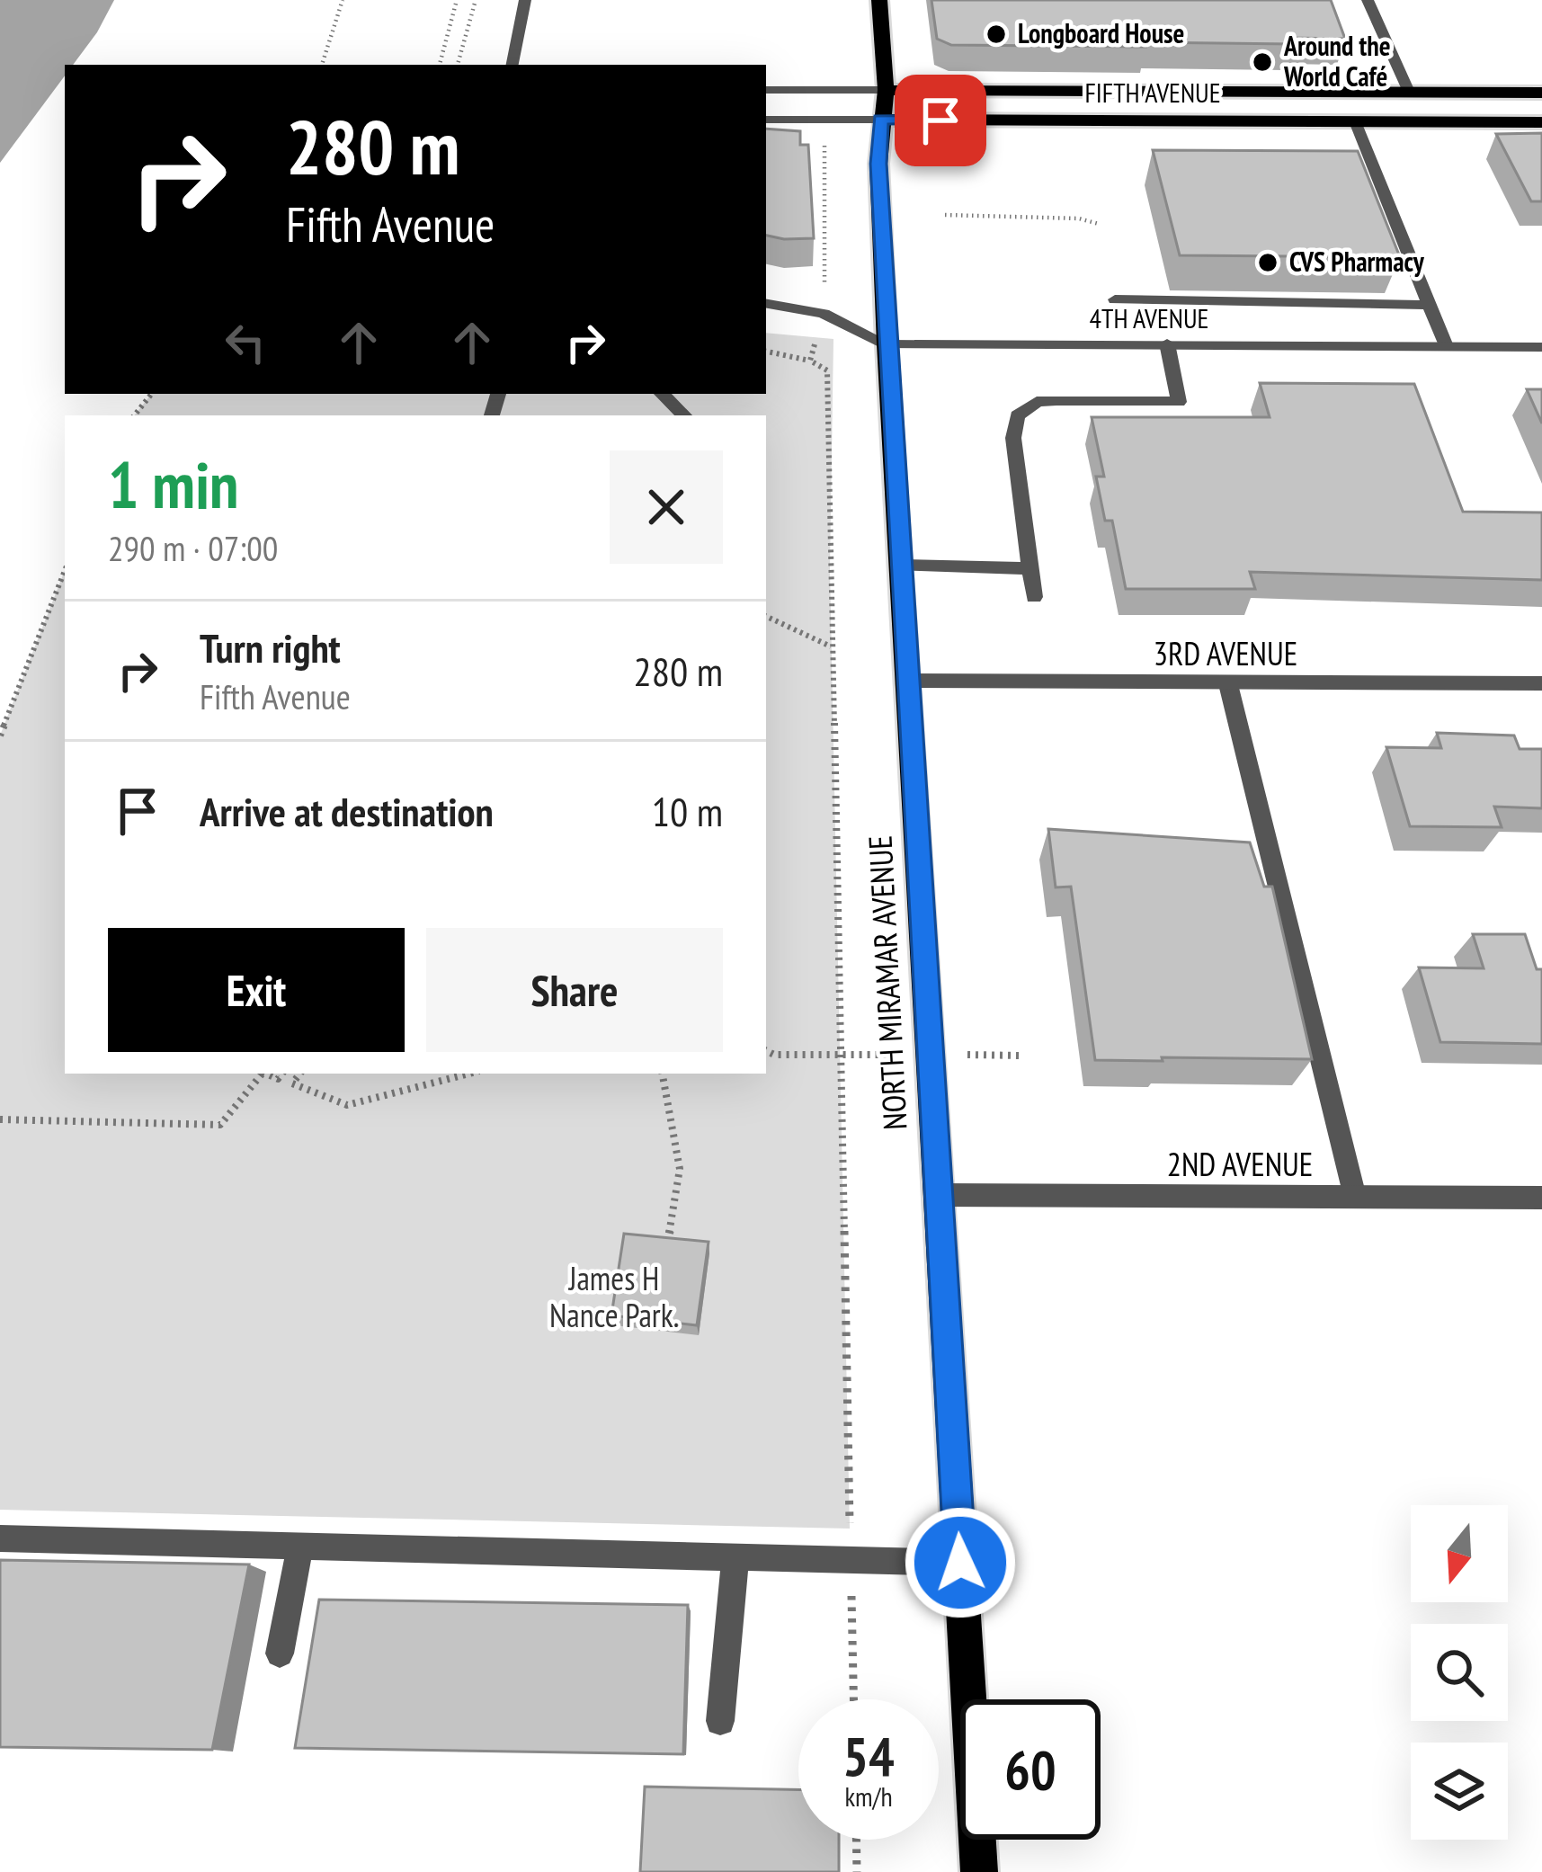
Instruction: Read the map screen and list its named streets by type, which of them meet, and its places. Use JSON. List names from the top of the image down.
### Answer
{
  "streets": {
    "main road": ["FIFTH AVENUE", "NORTH MIRAMAR AVENUE"],
    "street": ["4TH AVENUE", "3RD AVENUE", "2ND AVENUE"]
  },
  "crossings": [
    ["FIFTH AVENUE", "NORTH MIRAMAR AVENUE"],
    ["4TH AVENUE", "NORTH MIRAMAR AVENUE"],
    ["3RD AVENUE", "NORTH MIRAMAR AVENUE"],
    ["NORTH MIRAMAR AVENUE", "2ND AVENUE"]
  ],
  "parks": ["James H Nance Park."],
  "places": ["Longboard House", "Around the World Café", "CVS Pharmacy"],
  "north": "bottom",
  "page": {
    "turn": ["280 m", "Fifth Avenue"],
    "heading": ["1 min", "290 m · 07:00"],
    "list": [
      {
        "name": "Turn right",
        "note": "Fifth Avenue",
        "value": "280 m"
      },
      {
        "name": "Arrive at destination",
        "value": "10 m"
      }
    ],
    "buttons": ["Exit", "Share"],
    "speed": "54 km/h",
    "limit": "60"
  }
}
